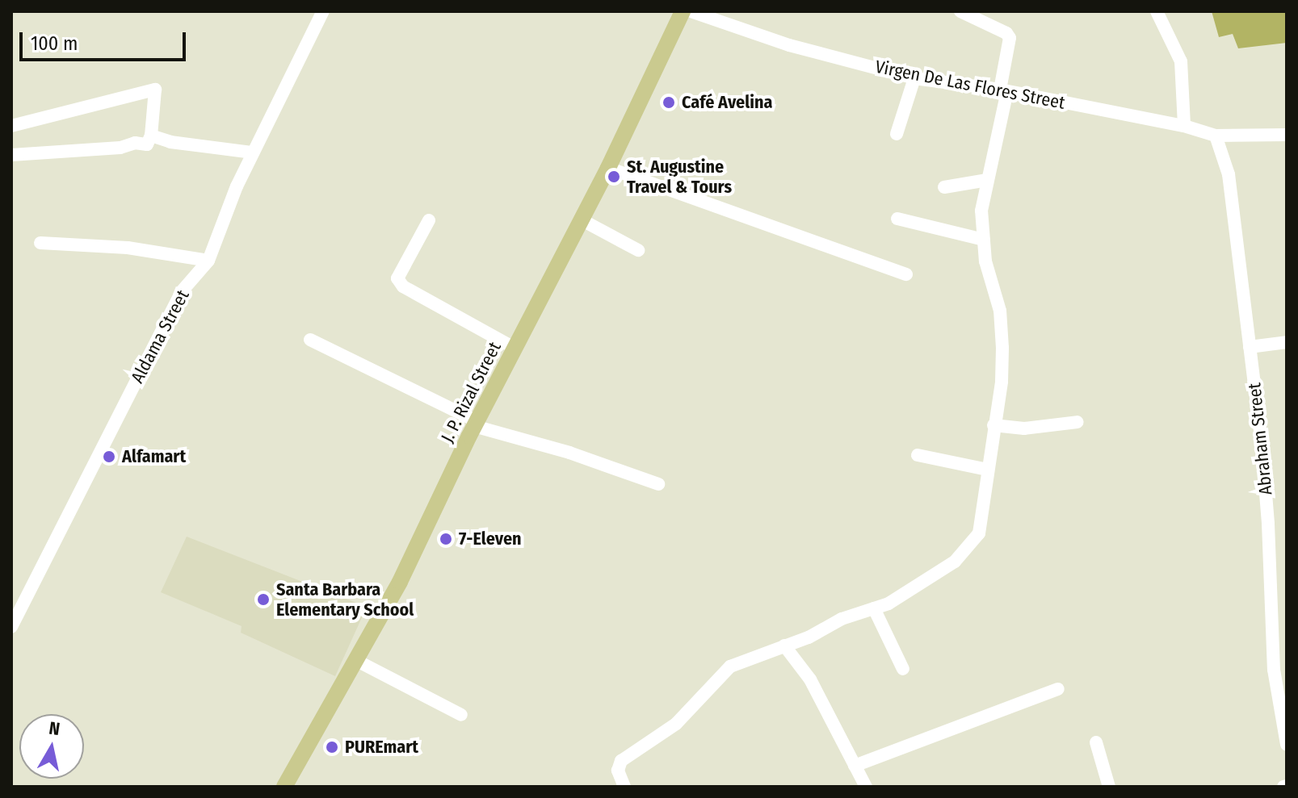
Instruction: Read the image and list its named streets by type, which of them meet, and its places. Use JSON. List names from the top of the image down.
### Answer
{
  "streets": {
    "main road": ["J. P. Rizal Street"],
    "street": ["Virgen De Las Flores Street", "Aldama Street", "Abraham Street"]
  },
  "crossings": [
    ["Virgen De Las Flores Street", "Abraham Street"]
  ],
  "places": [
    "Café Avelina",
    "St. Augustine Travel & Tours",
    "Alfamart",
    "7-Eleven",
    "Santa Barbara Elementary School",
    "PUREmart"
  ],
  "scale_bar": "100 m",
  "north": "top"
}
